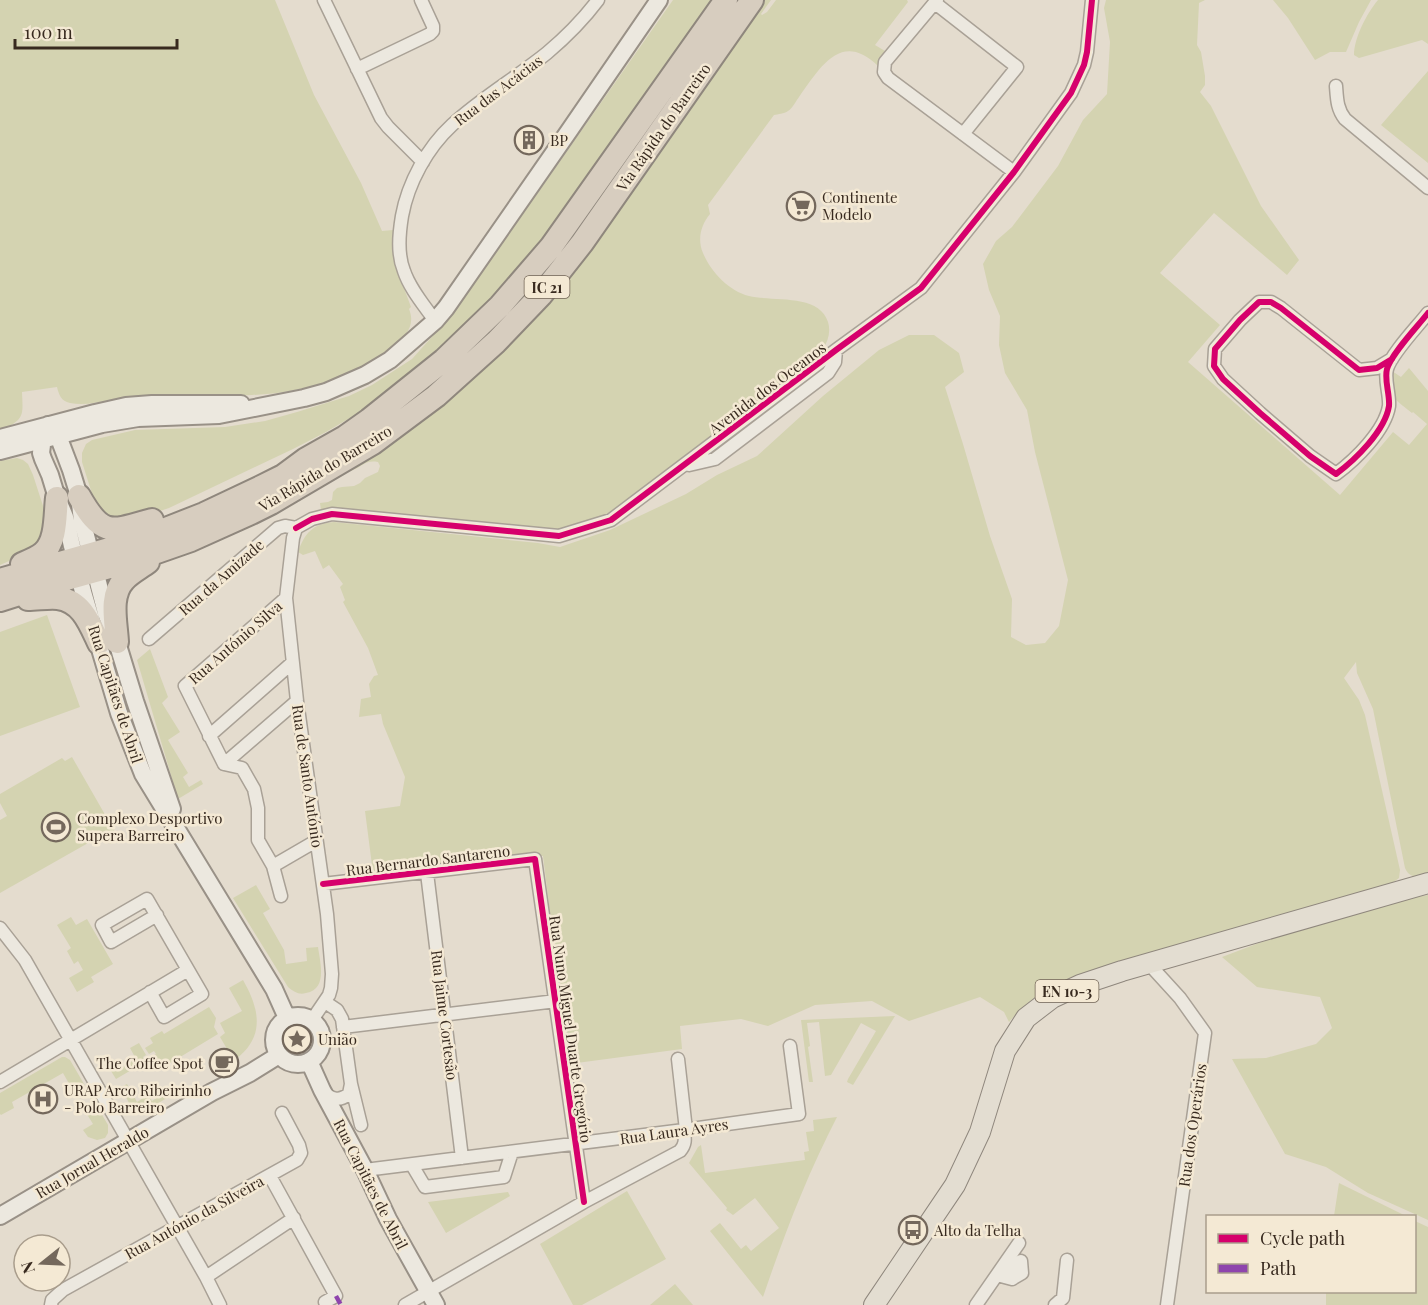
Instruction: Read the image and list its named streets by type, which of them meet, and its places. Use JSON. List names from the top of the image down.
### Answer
{
  "streets": {
    "highway": ["Via Rápida do Barreiro", "IC 21"],
    "main road": ["Rua Capitães de Abril", "EN 10-3", "Rua Jornal Heraldo"],
    "street": [
      "Rua das Acácias",
      "Avenida dos Oceanos",
      "Rua da Amizade",
      "Rua António Silva",
      "Rua de Santo António",
      "Rua Bernardo Santareno",
      "Rua Jaime Cortesão",
      "Rua Nuno Miguel Duarte Gregório",
      "Rua dos Operários",
      "Rua Laura Ayres",
      "Rua António da Silveira"
    ]
  },
  "crossings": [
    ["Via Rápida do Barreiro", "Rua Capitães de Abril"],
    ["Avenida dos Oceanos", "Rua da Amizade"],
    ["Avenida dos Oceanos", "Rua de Santo António"],
    ["Rua da Amizade", "Rua de Santo António"],
    ["Rua António Silva", "Rua de Santo António"],
    ["Rua Capitães de Abril", "Rua de Santo António"],
    ["Rua Capitães de Abril", "Rua Laura Ayres"],
    ["Rua Capitães de Abril", "Rua Jornal Heraldo"],
    ["Rua de Santo António", "Rua Bernardo Santareno"],
    ["Rua de Santo António", "Rua Jornal Heraldo"],
    ["Rua Bernardo Santareno", "Rua Jaime Cortesão"],
    ["Rua Bernardo Santareno", "Rua Nuno Miguel Duarte Gregório"],
    ["EN 10-3", "Rua dos Operários"],
    ["Rua Jaime Cortesão", "Rua Laura Ayres"],
    ["Rua Nuno Miguel Duarte Gregório", "Rua Laura Ayres"]
  ],
  "places": {
    "building": ["BP"],
    "supermarket": ["Continente Modelo"],
    "sports": ["Complexo Desportivo Supera Barreiro"],
    "place": ["União"],
    "cafe": ["The Coffee Spot"],
    "hospital": ["URAP Arco Ribeirinho - Polo Barreiro"],
    "bus stop": ["Alto da Telha"]
  },
  "legend": ["Cycle path", "Path"],
  "scale_bar": "100 m",
  "north": "left"
}
